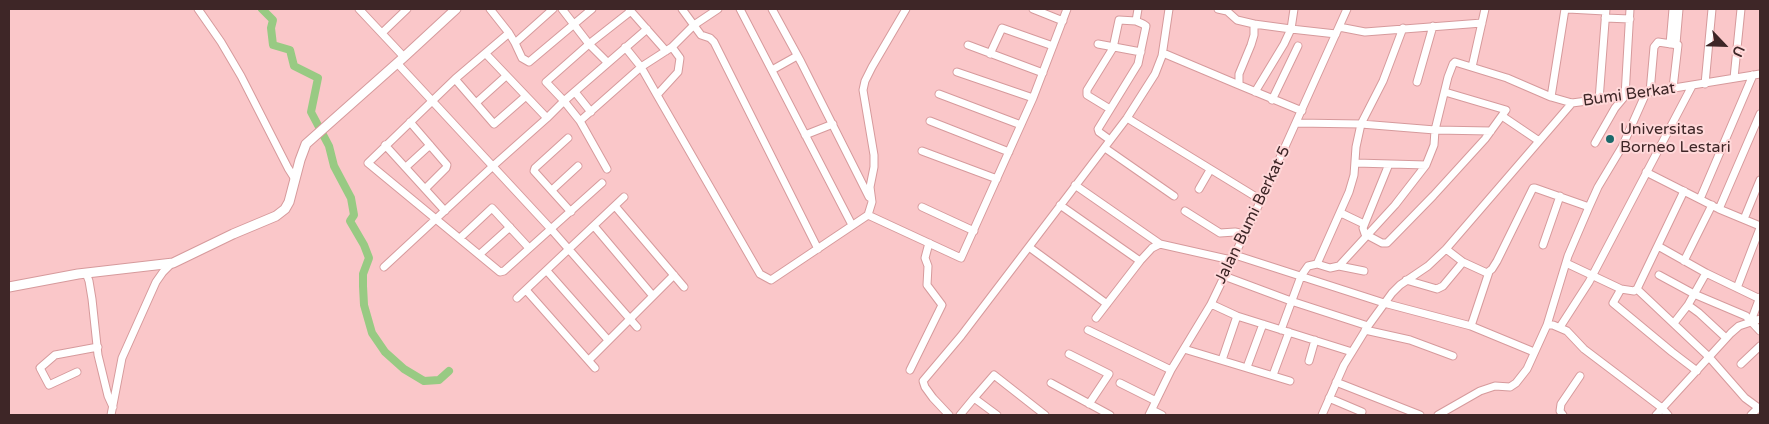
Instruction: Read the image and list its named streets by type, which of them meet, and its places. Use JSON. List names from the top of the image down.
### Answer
{
  "streets": {
    "street": ["Bumi Berkat", "Jalan Bumi Berkat 5"]
  },
  "places": ["Universitas Borneo Lestari"],
  "north": "bottom right"
}
